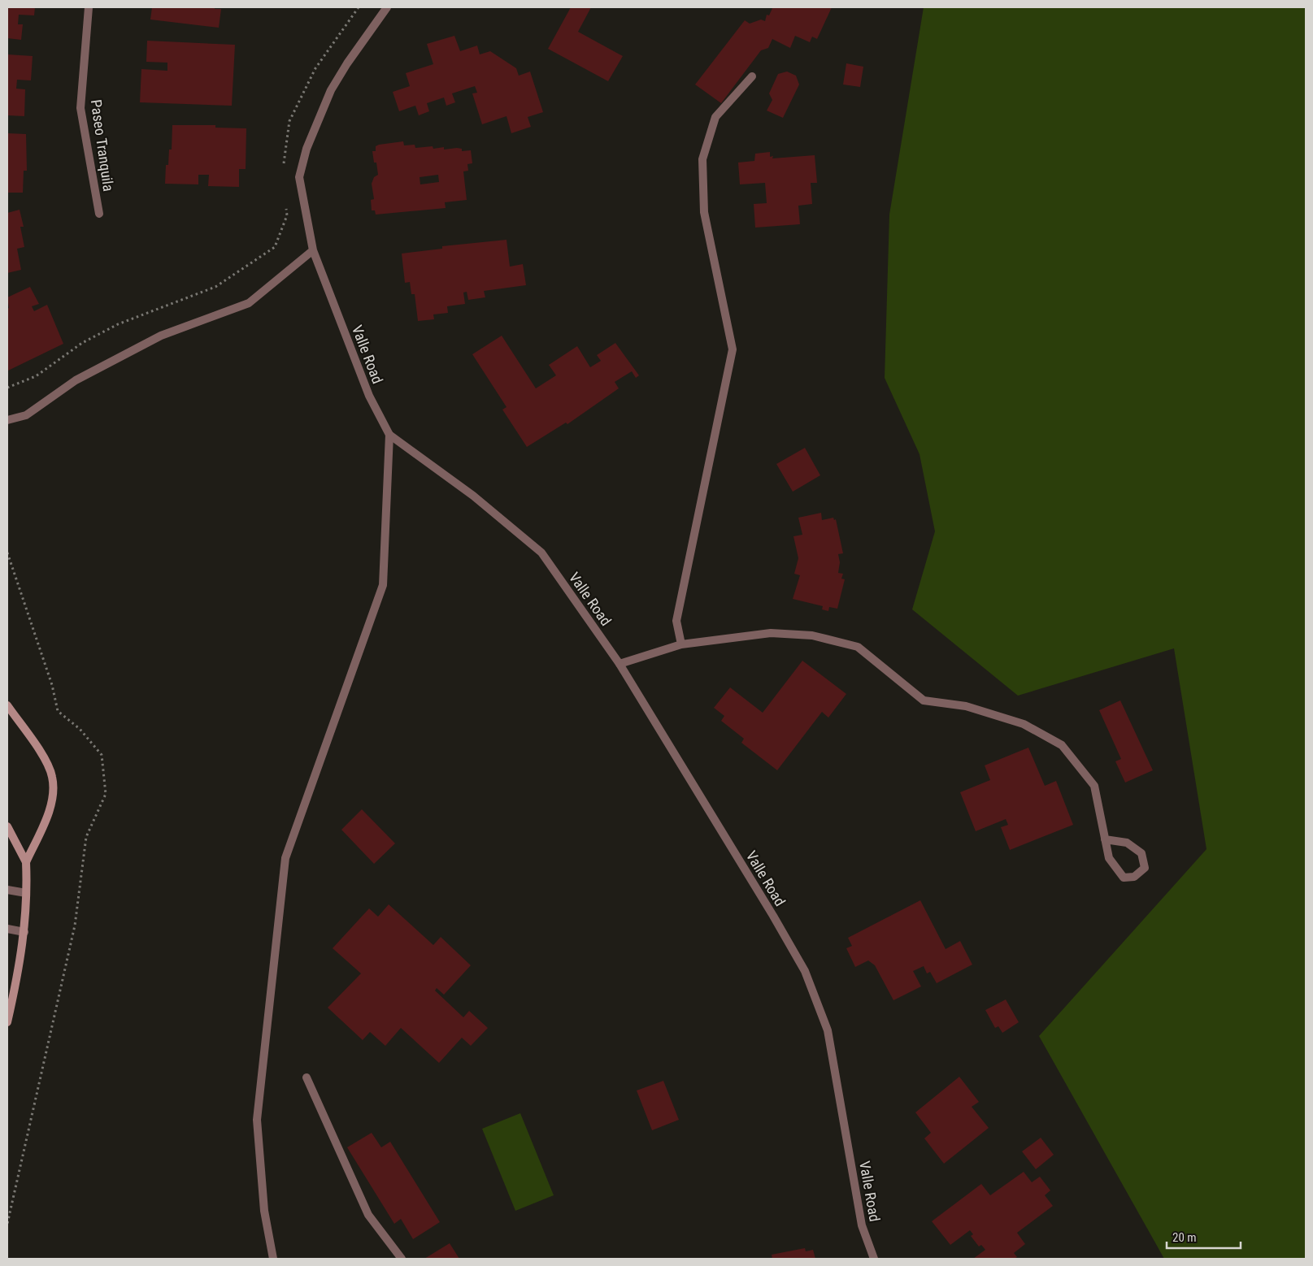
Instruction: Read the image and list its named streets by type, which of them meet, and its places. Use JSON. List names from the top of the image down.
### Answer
{
  "streets": {
    "street": ["Paseo Tranquila", "Valle Road"]
  },
  "scale_bar": "20 m"
}
